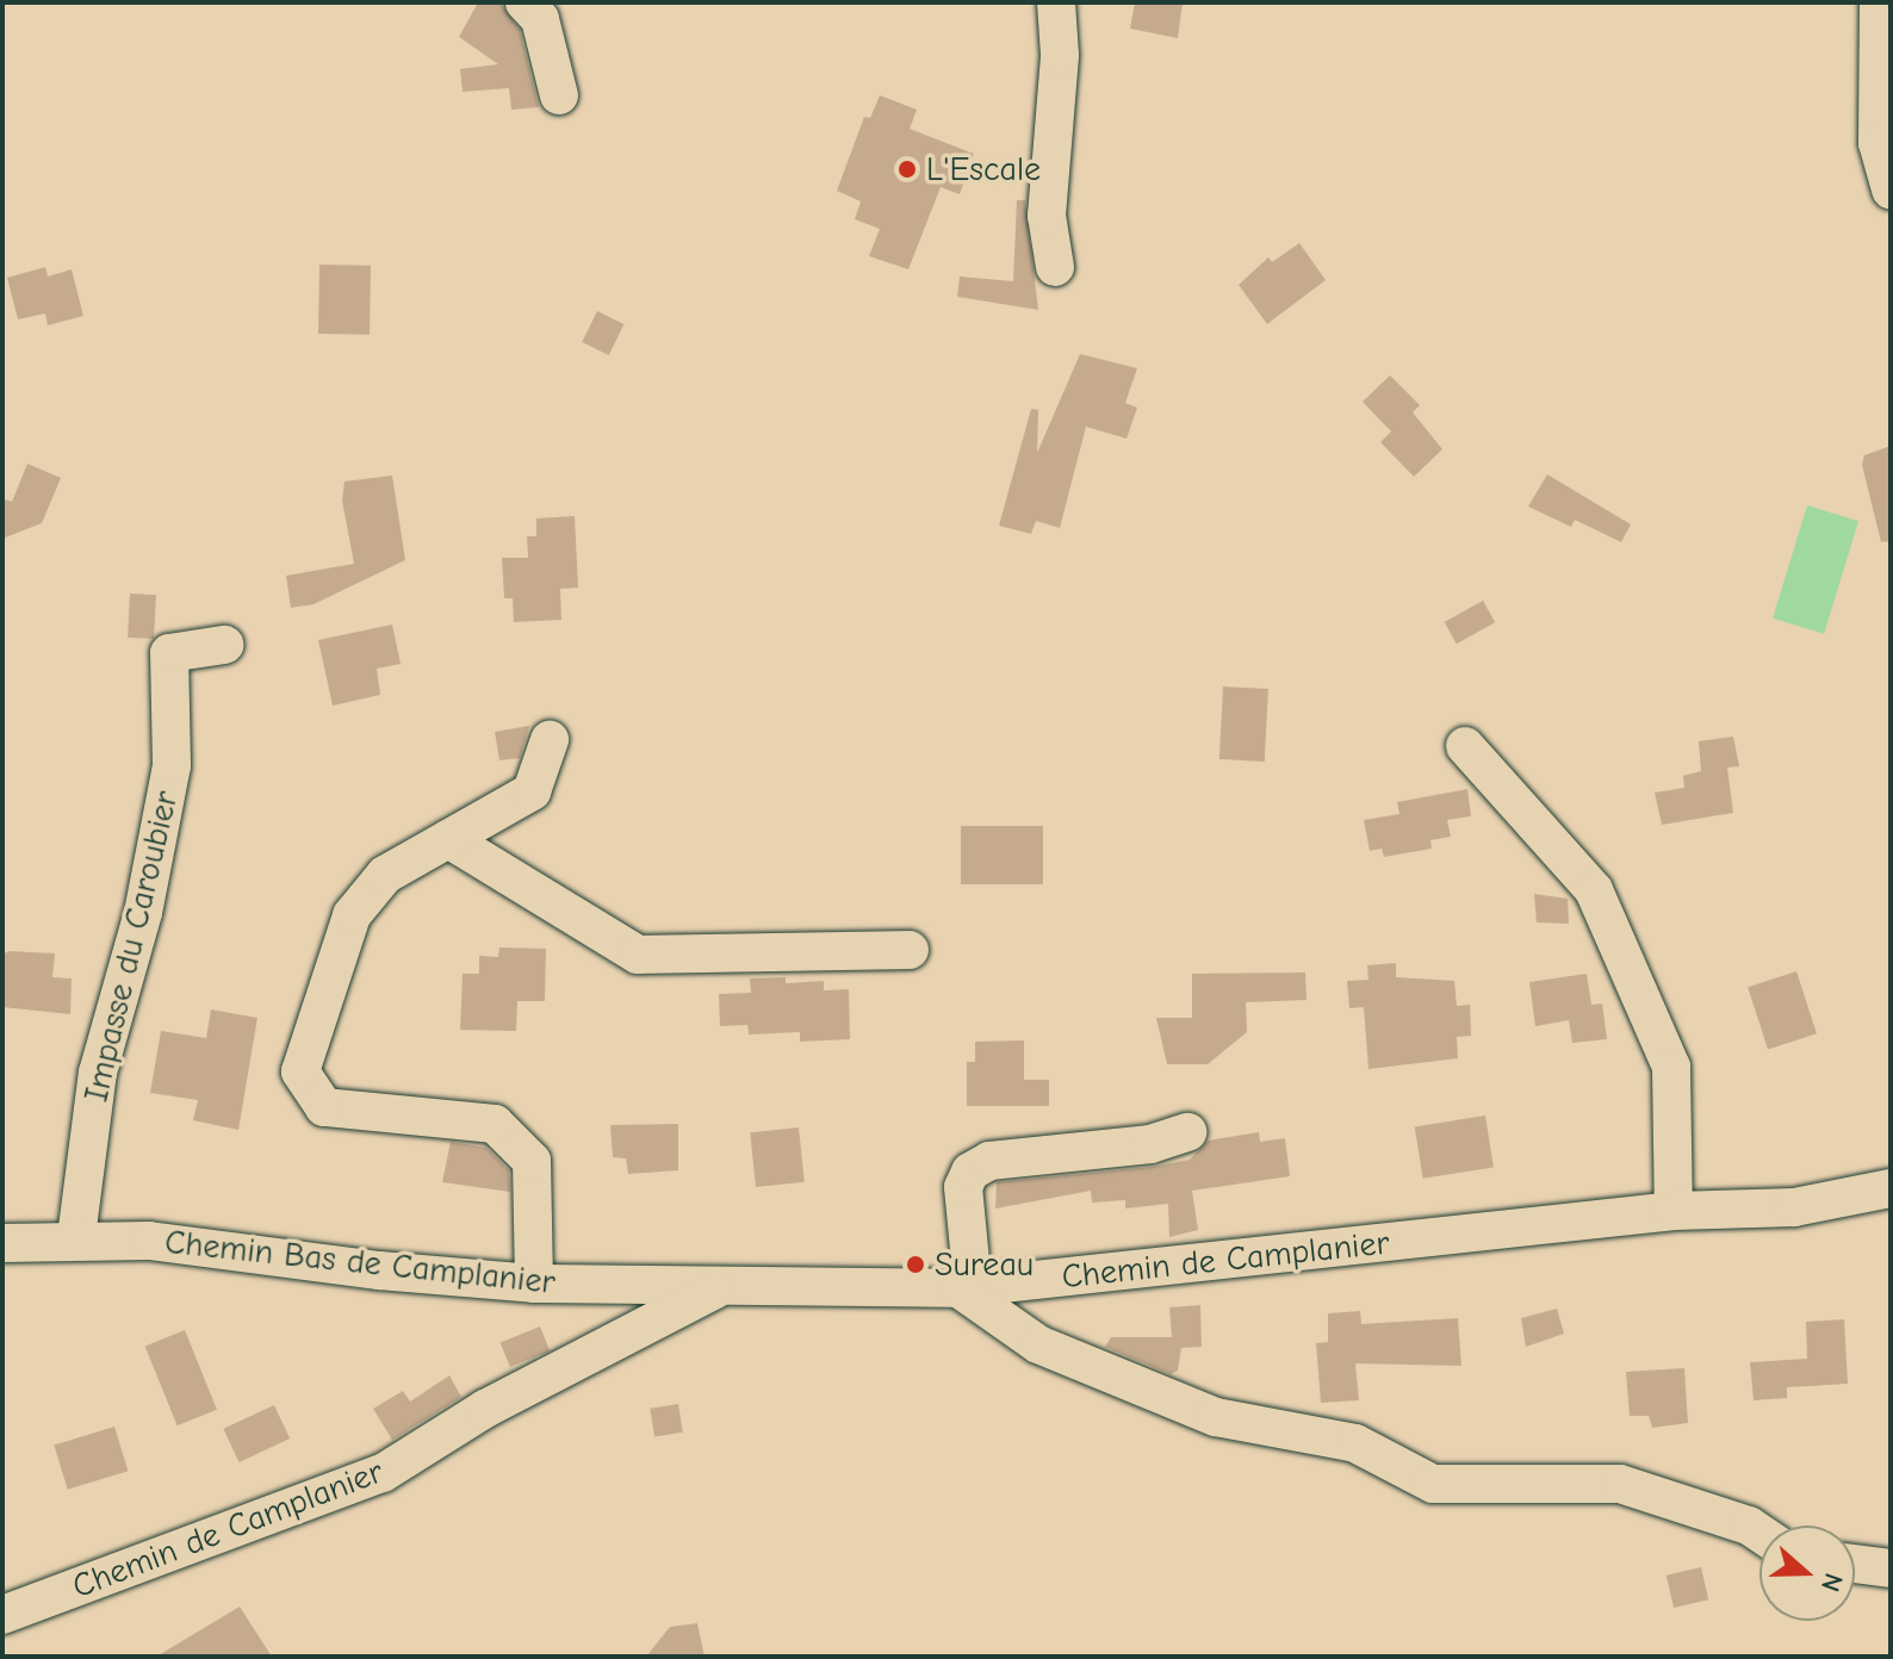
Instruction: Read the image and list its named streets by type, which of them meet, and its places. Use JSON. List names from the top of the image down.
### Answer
{
  "streets": {
    "street": ["Impasse du Caroubier", "Chemin de Camplanier", "Chemin Bas de Camplanier"]
  },
  "crossings": [
    ["Impasse du Caroubier", "Chemin Bas de Camplanier"],
    ["Chemin de Camplanier", "Chemin Bas de Camplanier"]
  ],
  "places": ["L'Escale", "Sureau"],
  "north": "right"
}
